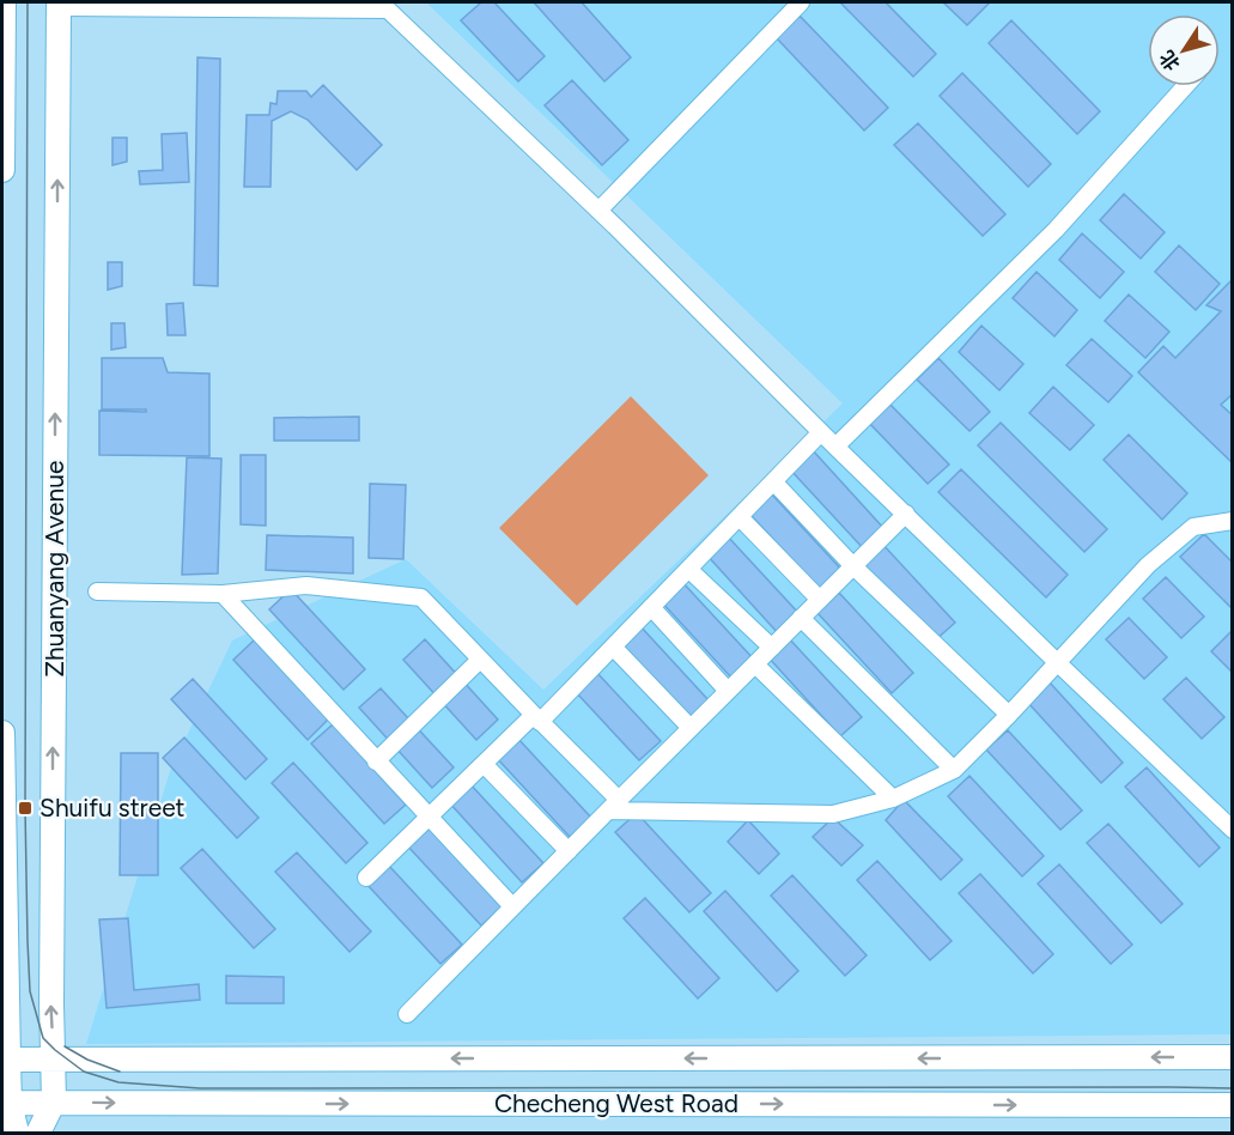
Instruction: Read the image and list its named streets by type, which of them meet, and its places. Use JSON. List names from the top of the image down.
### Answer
{
  "streets": {
    "main road": ["Zhuanyang Avenue", "Checheng West Road"]
  },
  "crossings": [
    ["Zhuanyang Avenue", "Checheng West Road"]
  ],
  "places": {
    "transit": ["Shuifu street"]
  },
  "north": "bottom left"
}
